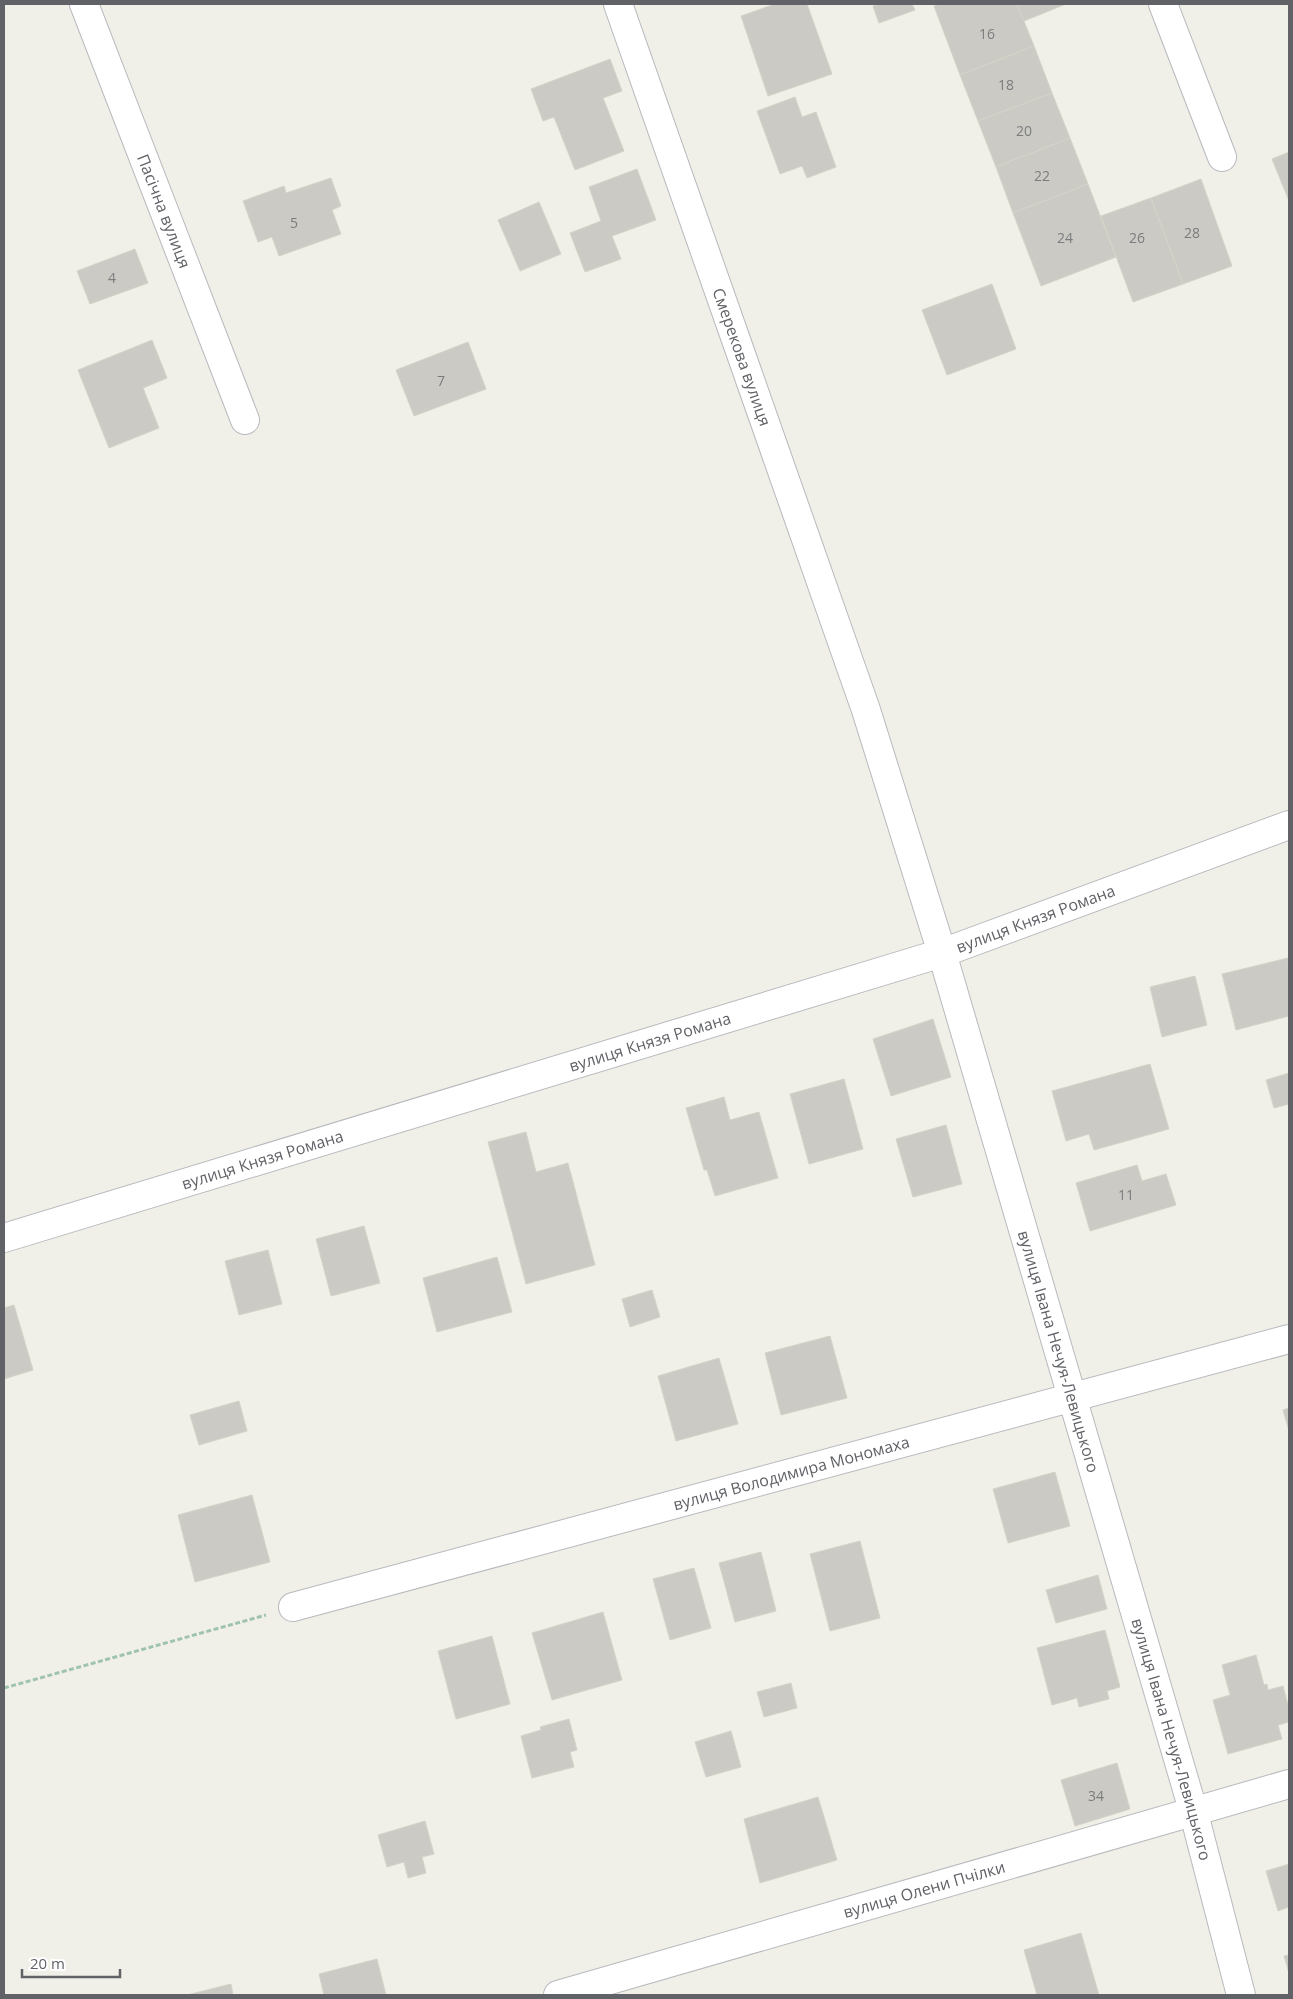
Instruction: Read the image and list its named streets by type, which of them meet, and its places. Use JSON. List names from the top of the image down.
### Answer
{
  "streets": {
    "street": [
      "Пасічна вулиця",
      "Смерекова вулиця",
      "вулиця Князя Романа",
      "вулиця Івана Нечуя-Левицького",
      "вулиця Володимира Мономаха",
      "вулиця Олени Пчілки"
    ]
  },
  "crossings": [
    ["Смерекова вулиця", "вулиця Івана Нечуя-Левицького"],
    ["вулиця Князя Романа", "вулиця Івана Нечуя-Левицького"],
    ["вулиця Івана Нечуя-Левицького", "вулиця Володимира Мономаха"],
    ["вулиця Івана Нечуя-Левицького", "вулиця Олени Пчілки"]
  ],
  "house_numbers": [
    "16",
    "18",
    "20",
    "22",
    "5",
    "28",
    "24",
    "26",
    "4",
    "7",
    "11",
    "34"
  ],
  "scale_bar": "20 m"
}
